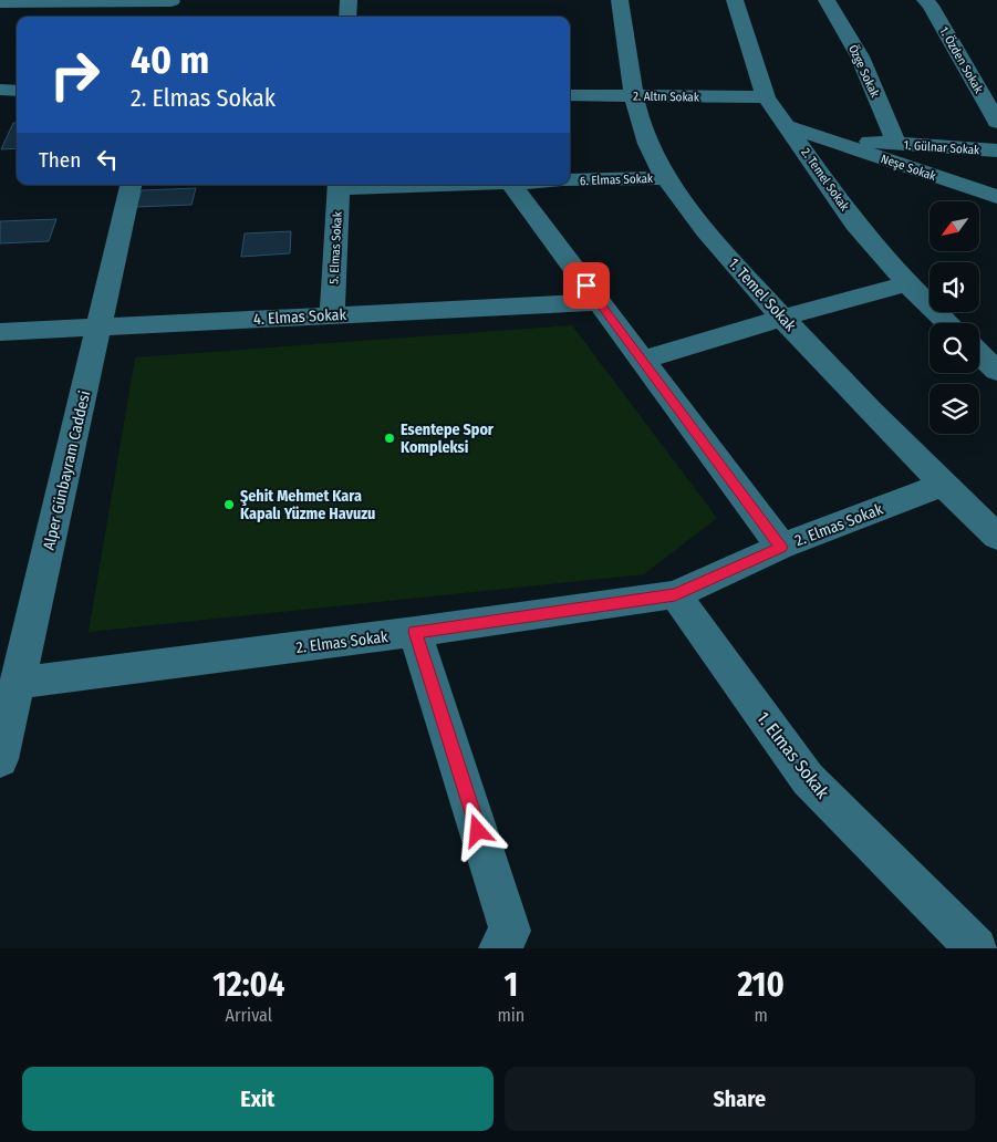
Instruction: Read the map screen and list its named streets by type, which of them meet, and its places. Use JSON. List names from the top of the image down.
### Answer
{
  "streets": {
    "street": [
      "1. Özden Sokak",
      "Özge Sokak",
      "2. Altın Sokak",
      "1. Gülnar Sokak",
      "Neşe Sokak",
      "6. Elmas Sokak",
      "2. Temel Sokak",
      "5. Elmas Sokak",
      "1. Temel Sokak",
      "4. Elmas Sokak",
      "Alper Günbayram Caddesi",
      "2. Elmas Sokak",
      "1. Elmas Sokak"
    ]
  },
  "crossings": [
    ["Özge Sokak", "1. Gülnar Sokak"],
    ["2. Altın Sokak", "2. Temel Sokak"],
    ["2. Altın Sokak", "1. Temel Sokak"],
    ["1. Gülnar Sokak", "Neşe Sokak"],
    ["6. Elmas Sokak", "1. Temel Sokak"],
    ["5. Elmas Sokak", "4. Elmas Sokak"],
    ["1. Temel Sokak", "2. Elmas Sokak"],
    ["4. Elmas Sokak", "Alper Günbayram Caddesi"],
    ["Alper Günbayram Caddesi", "2. Elmas Sokak"],
    ["2. Elmas Sokak", "1. Elmas Sokak"]
  ],
  "places": ["Esentepe Spor Kompleksi", "Şehit Mehmet Kara Kapalı Yüzme Havuzu"],
  "north": "bottom left",
  "page": {
    "turn": ["40 m", "2. Elmas Sokak"],
    "then": "Then",
    "eta": [
      "12:04",
      "Arrival",
      "1",
      "min",
      "210",
      "m"
    ],
    "buttons": ["Exit", "Share"]
  }
}
